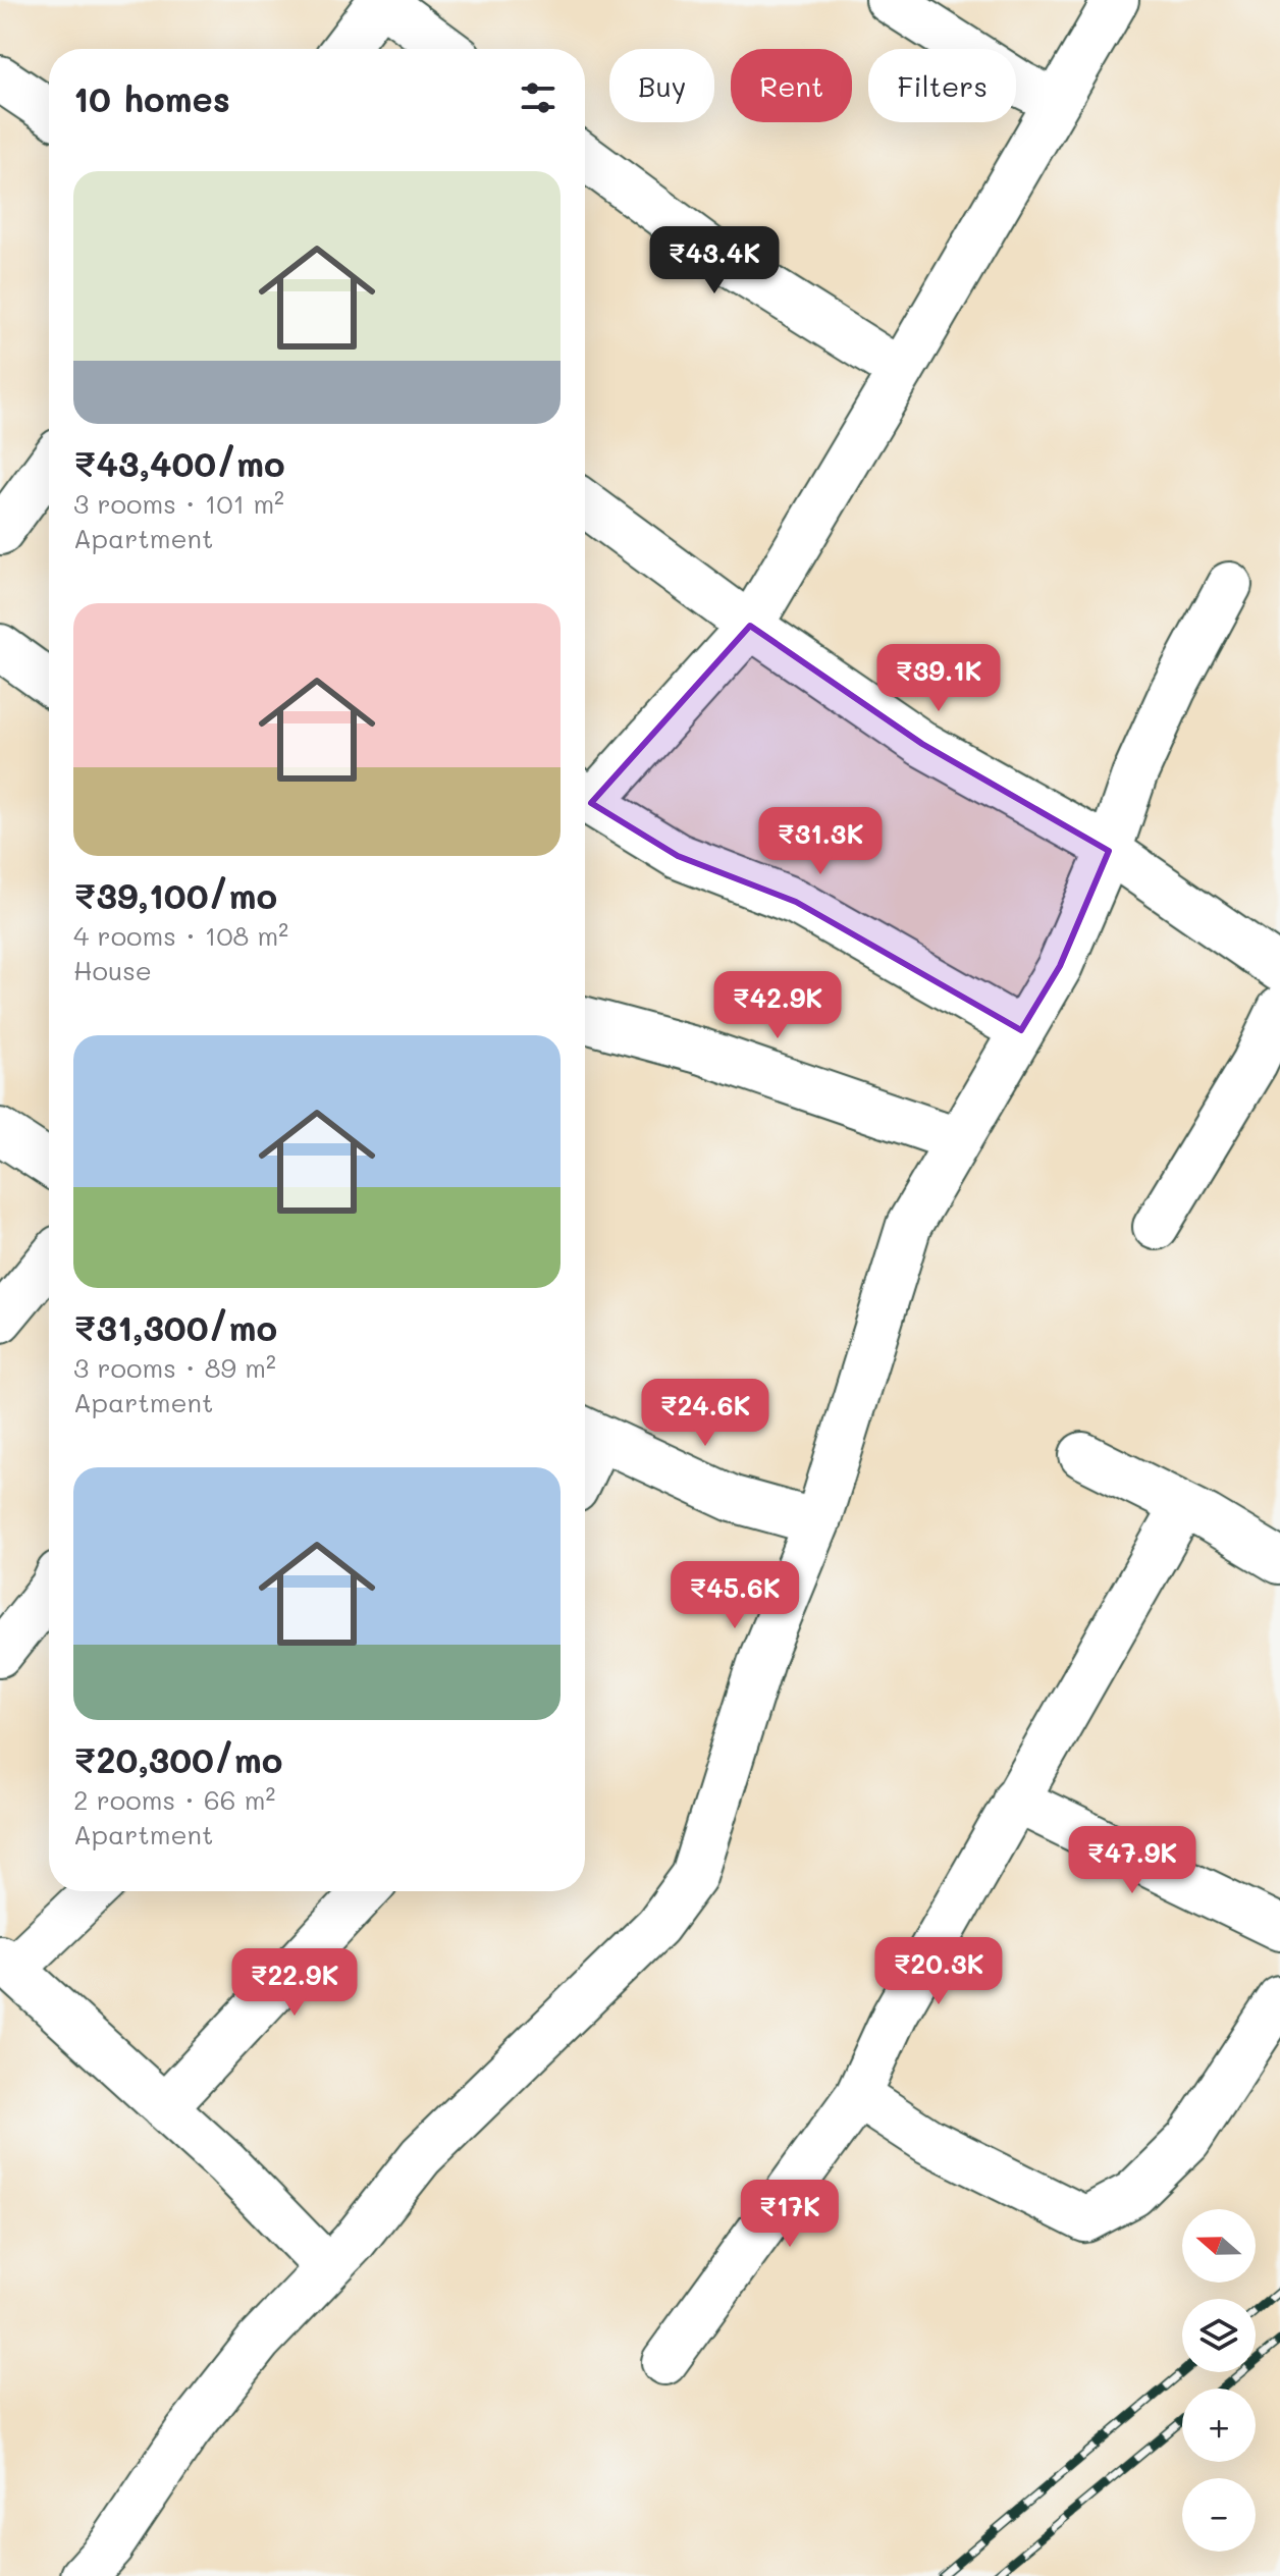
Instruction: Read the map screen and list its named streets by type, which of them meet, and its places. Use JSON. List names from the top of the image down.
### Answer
{
  "north": "left",
  "page": {
    "chip": ["Buy", "Rent", "Filters"],
    "heading": "10 homes",
    "list": [
      {
        "name": "₹43,400/mo",
        "note": "3 rooms · 101 m² · Apartment"
      },
      {
        "name": "₹39,100/mo",
        "note": "4 rooms · 108 m² · House"
      },
      {
        "name": "₹31,300/mo",
        "note": "3 rooms · 89 m² · Apartment"
      },
      {
        "name": "₹20,300/mo",
        "note": "2 rooms · 66 m² · Apartment"
      }
    ],
    "price": [
      "₹43.4K",
      "₹39.1K",
      "₹31.3K",
      "₹42.9K",
      "₹24.6K",
      "₹45.6K",
      "₹47.9K",
      "₹20.3K",
      "₹22.9K",
      "₹17K"
    ],
    "map_buttons": ["+", "−"]
  }
}
